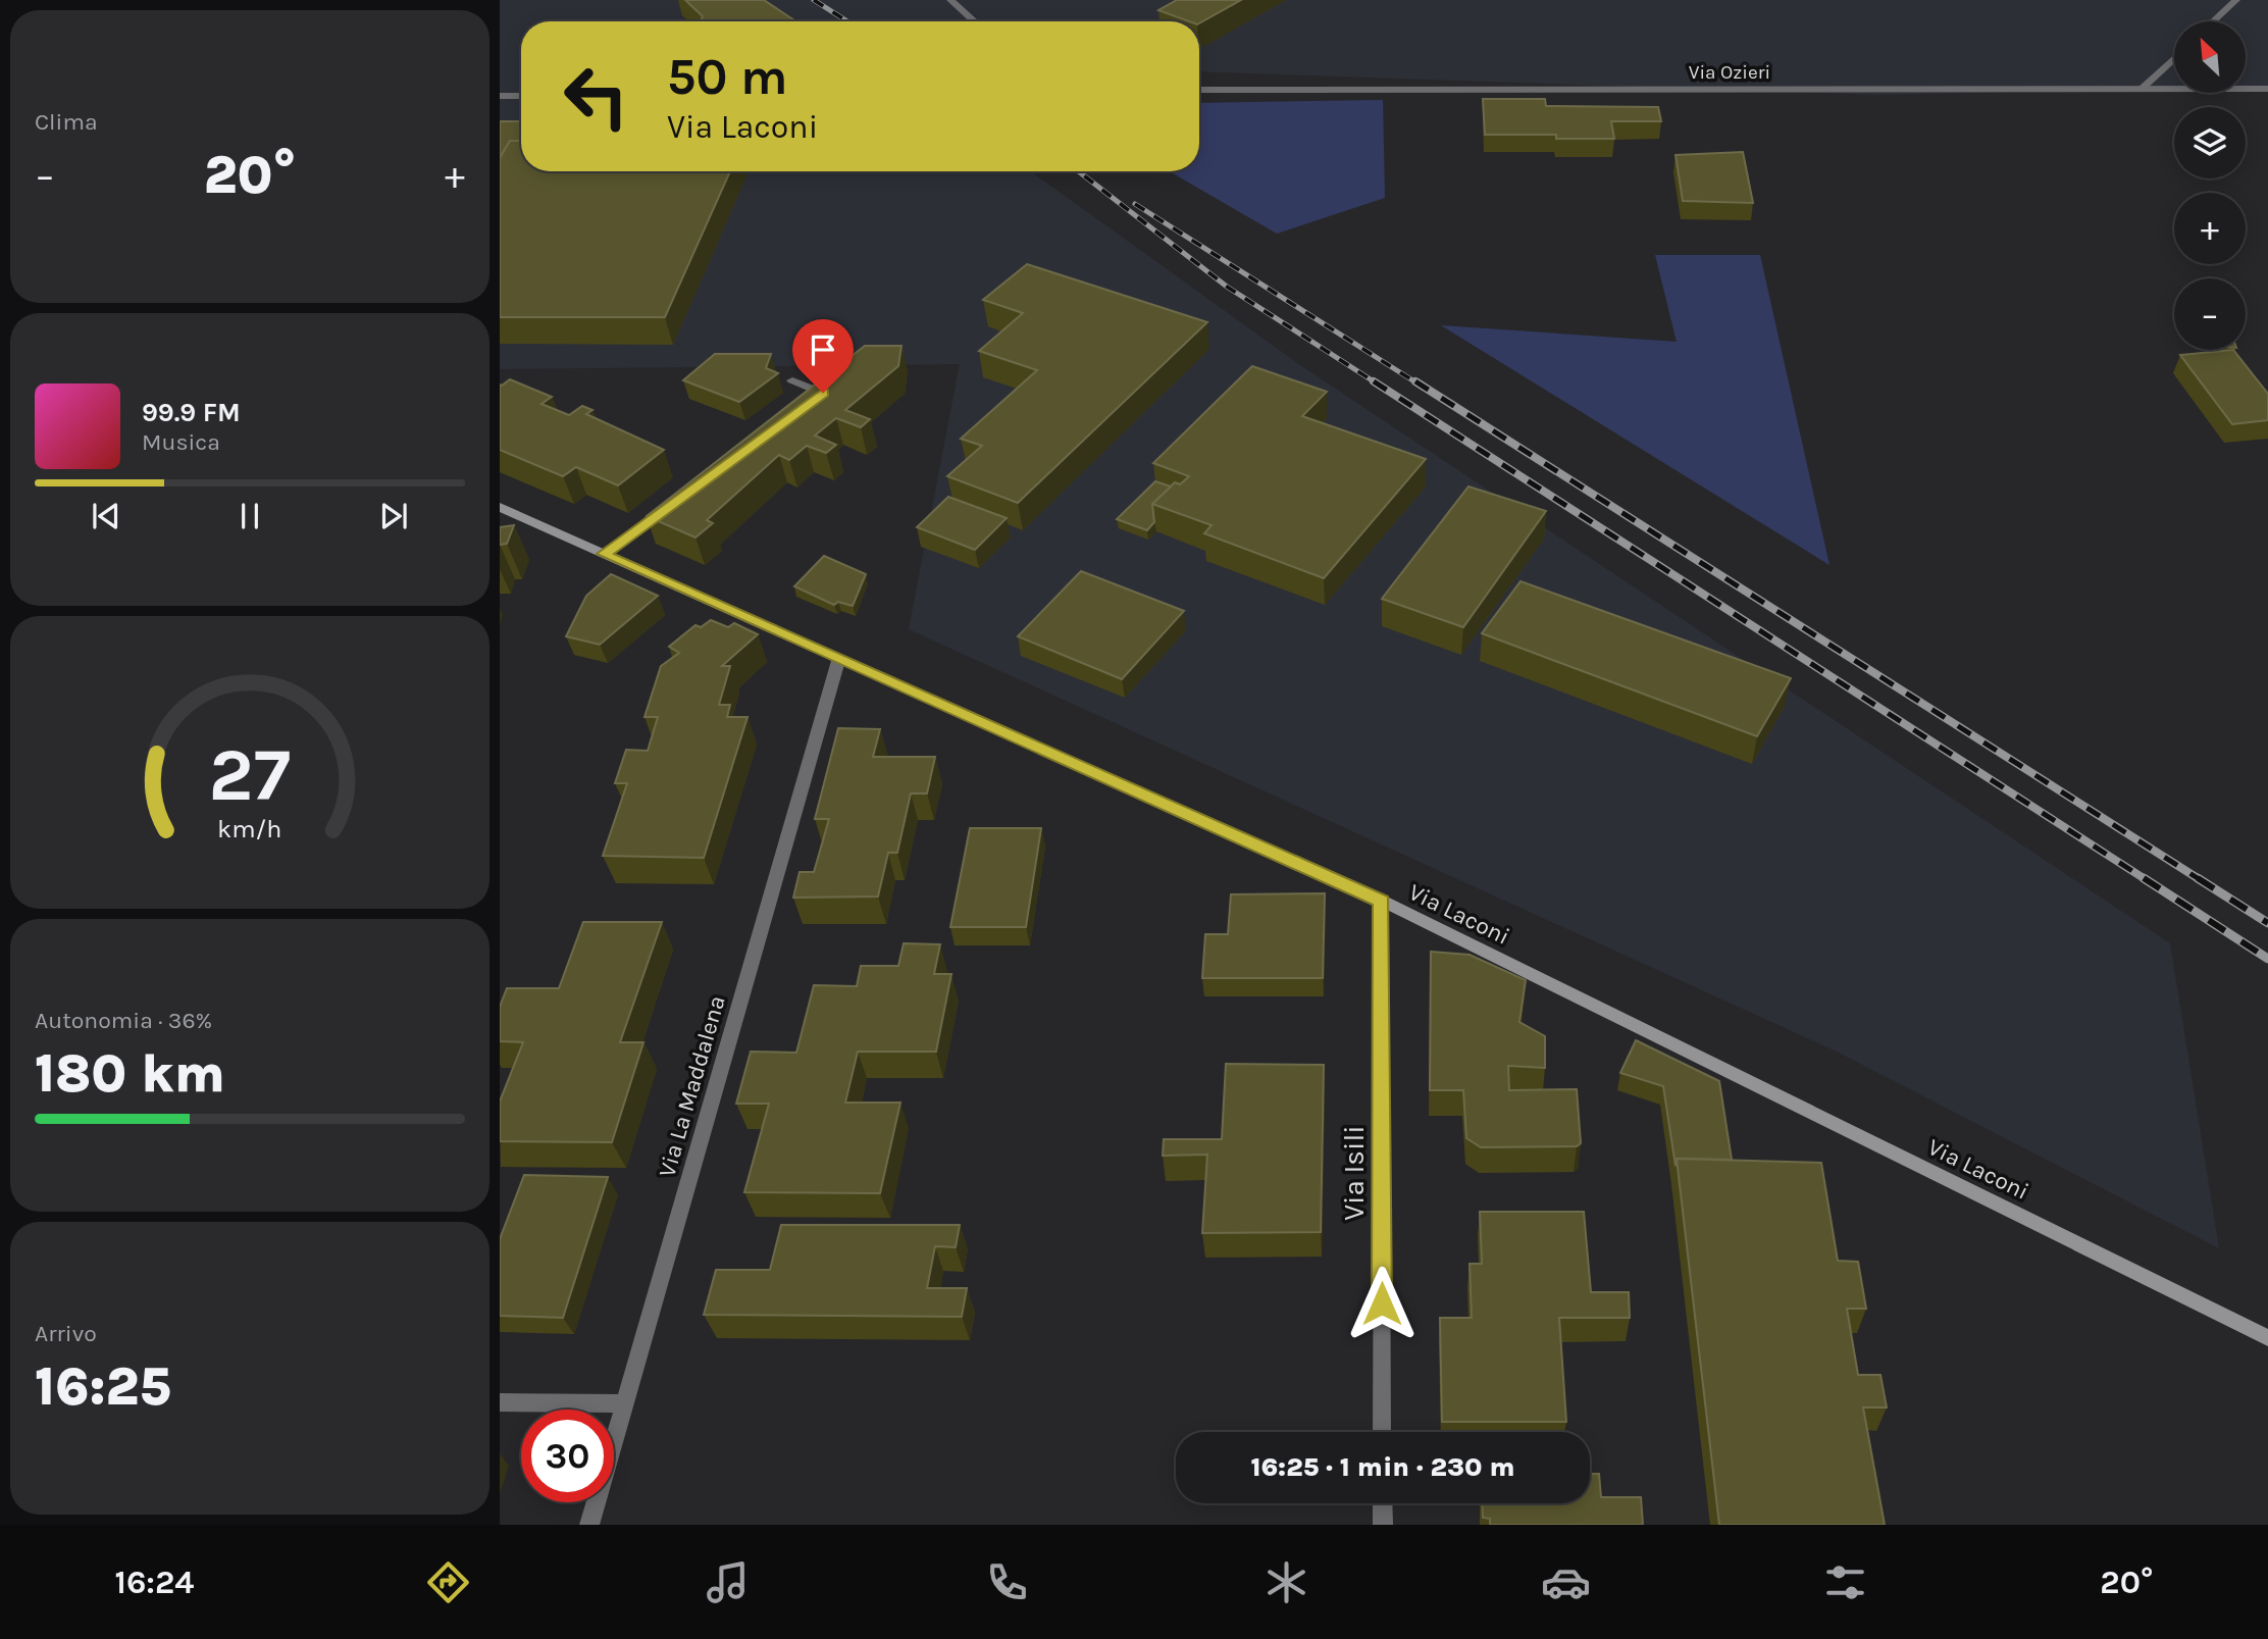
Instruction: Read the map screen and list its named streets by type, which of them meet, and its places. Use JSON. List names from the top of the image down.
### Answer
{
  "streets": {
    "street": [
      "Via Ozieri",
      "Via Laconi",
      "Via La Maddalena",
      "Via Isili"
    ]
  },
  "crossings": [
    ["Via Laconi", "Via La Maddalena"],
    ["Via Laconi", "Via Isili"]
  ],
  "north": "top left",
  "page": {
    "tile": [
      "Clima",
      ["Autonomia · 36%", "180 km"],
      ["Arrivo", "16:25"]
    ],
    "map_buttons": ["+", "−"],
    "turn": ["50 m", "Via Laconi"],
    "heat": ["−", "20°", "+"],
    "song": ["99.9 FM", "Musica"],
    "limit": "30",
    "trip": "16:25 · 1 min · 230 m",
    "tabs": ["16:24", "20°"],
    "gauge": ["27", "km/h"]
  }
}
